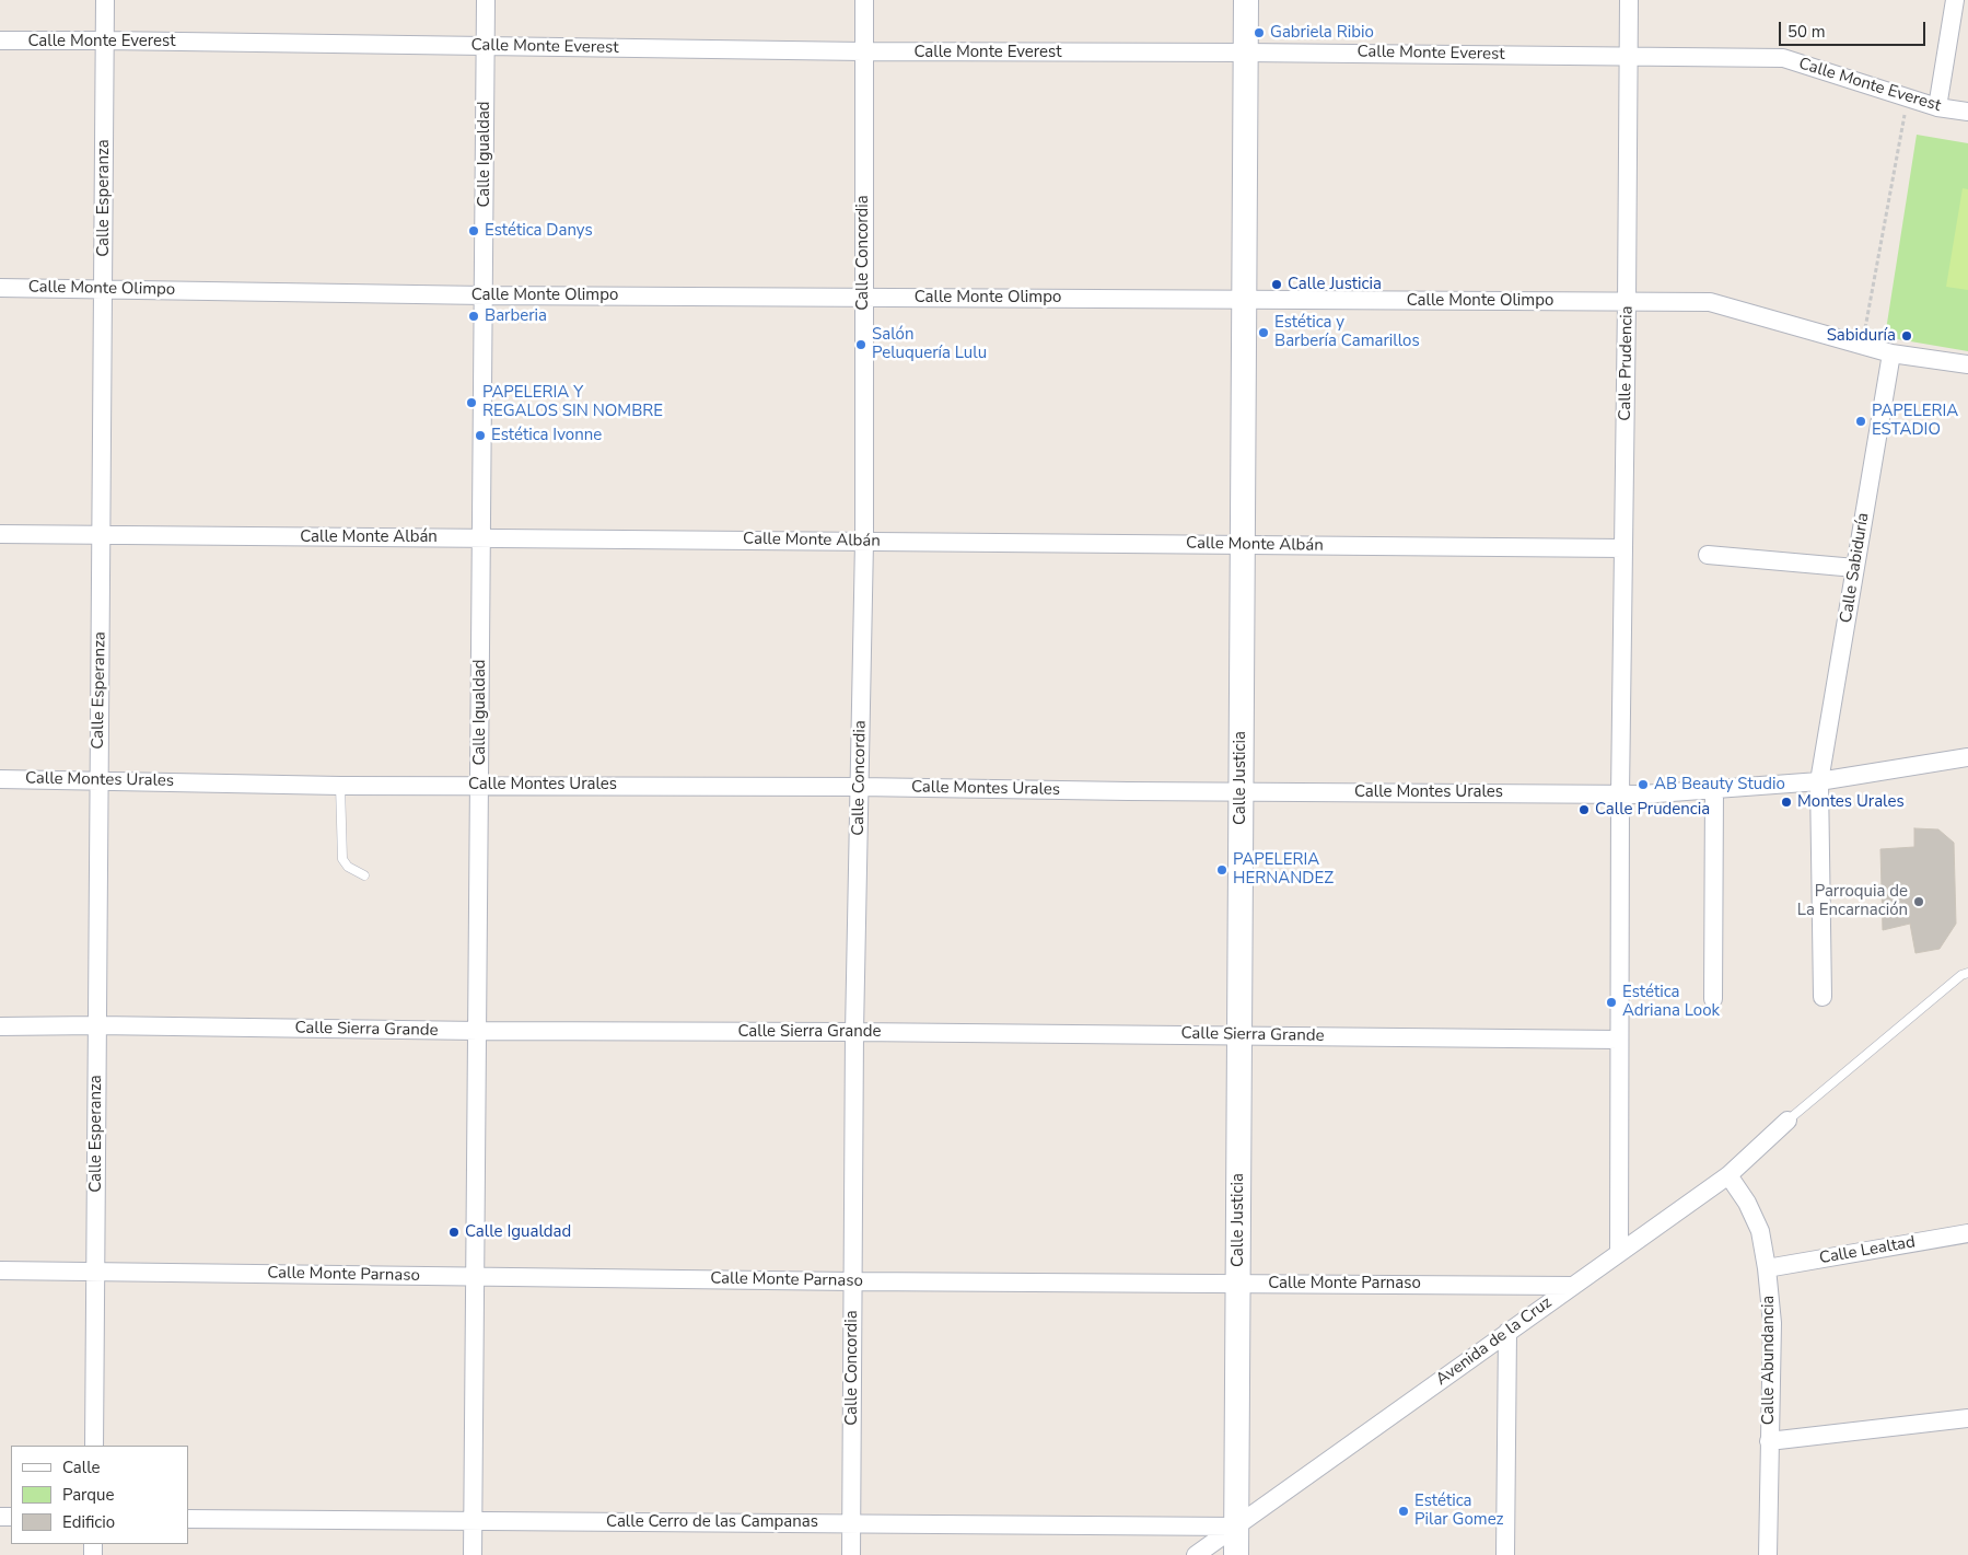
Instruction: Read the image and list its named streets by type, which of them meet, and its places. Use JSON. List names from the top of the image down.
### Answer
{
  "streets": {
    "street": [
      "Calle Monte Everest",
      "Calle Igualdad",
      "Calle Esperanza",
      "Calle Concordia",
      "Calle Monte Olimpo",
      "Calle Prudencia",
      "Calle Monte Albán",
      "Calle Sabiduría",
      "Calle Justicia",
      "Calle Montes Urales",
      "Calle Sierra Grande",
      "Calle Lealtad",
      "Calle Monte Parnaso",
      "Avenida de la Cruz",
      "Calle Abundancia",
      "Calle Cerro de las Campanas"
    ]
  },
  "crossings": [
    ["Calle Monte Everest", "Calle Igualdad"],
    ["Calle Monte Everest", "Calle Esperanza"],
    ["Calle Monte Everest", "Calle Concordia"],
    ["Calle Monte Everest", "Calle Prudencia"],
    ["Calle Monte Everest", "Calle Justicia"],
    ["Calle Igualdad", "Calle Monte Olimpo"],
    ["Calle Igualdad", "Calle Monte Albán"],
    ["Calle Igualdad", "Calle Montes Urales"],
    ["Calle Igualdad", "Calle Sierra Grande"],
    ["Calle Igualdad", "Calle Monte Parnaso"],
    ["Calle Igualdad", "Calle Cerro de las Campanas"],
    ["Calle Esperanza", "Calle Monte Olimpo"],
    ["Calle Esperanza", "Calle Monte Albán"],
    ["Calle Esperanza", "Calle Montes Urales"],
    ["Calle Esperanza", "Calle Sierra Grande"],
    ["Calle Esperanza", "Calle Monte Parnaso"],
    ["Calle Concordia", "Calle Monte Olimpo"],
    ["Calle Concordia", "Calle Monte Albán"],
    ["Calle Concordia", "Calle Montes Urales"],
    ["Calle Concordia", "Calle Sierra Grande"],
    ["Calle Concordia", "Calle Monte Parnaso"],
    ["Calle Concordia", "Calle Cerro de las Campanas"],
    ["Calle Monte Olimpo", "Calle Prudencia"],
    ["Calle Monte Olimpo", "Calle Sabiduría"],
    ["Calle Monte Olimpo", "Calle Justicia"],
    ["Calle Prudencia", "Calle Monte Albán"],
    ["Calle Prudencia", "Calle Montes Urales"],
    ["Calle Prudencia", "Calle Sierra Grande"],
    ["Calle Prudencia", "Avenida de la Cruz"],
    ["Calle Monte Albán", "Calle Justicia"],
    ["Calle Sabiduría", "Calle Montes Urales"],
    ["Calle Justicia", "Calle Montes Urales"],
    ["Calle Justicia", "Calle Sierra Grande"],
    ["Calle Justicia", "Calle Monte Parnaso"],
    ["Calle Justicia", "Avenida de la Cruz"],
    ["Calle Justicia", "Calle Cerro de las Campanas"],
    ["Calle Lealtad", "Calle Abundancia"],
    ["Calle Monte Parnaso", "Avenida de la Cruz"],
    ["Avenida de la Cruz", "Calle Abundancia"],
    ["Avenida de la Cruz", "Calle Cerro de las Campanas"]
  ],
  "places": [
    "Gabriela Ribio",
    "Estética Danys",
    "Calle Justicia",
    "Barberia",
    "Estética y Barbería Camarillos",
    "Sabiduría",
    "Salón Peluquería Lulu",
    "PAPELERIA Y REGALOS SIN NOMBRE",
    "PAPELERIA ESTADIO",
    "Estética Ivonne",
    "AB Beauty Studio",
    "Montes Urales",
    "Calle Prudencia",
    "PAPELERIA HERNANDEZ",
    "Parroquia de La Encarnación",
    "Estética Adriana Look",
    "Calle Igualdad",
    "Estética Pilar Gomez"
  ],
  "legend": ["Calle", "Parque", "Edificio"],
  "scale_bar": "50 m"
}
